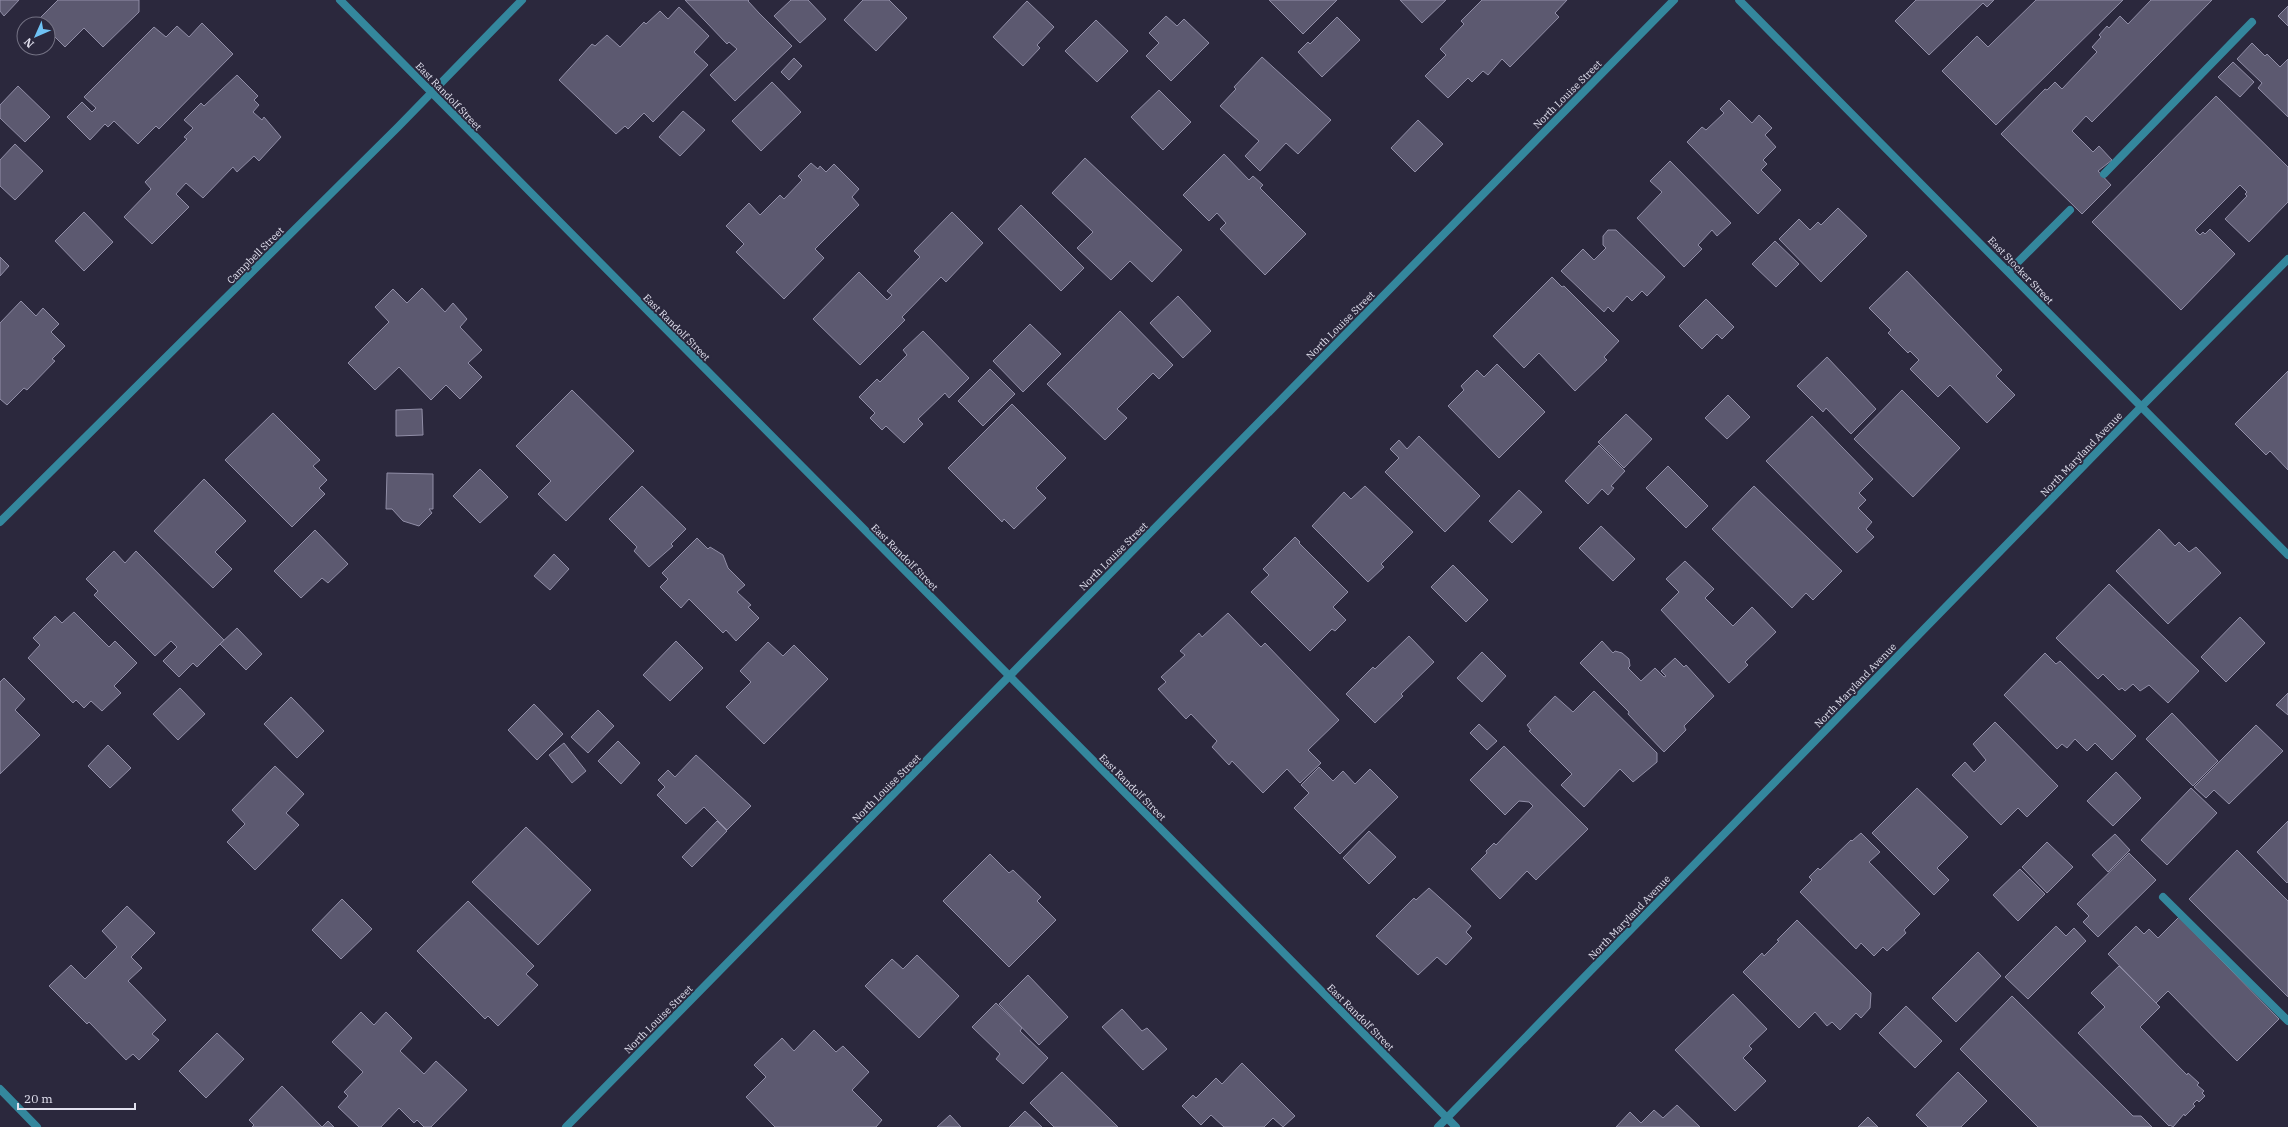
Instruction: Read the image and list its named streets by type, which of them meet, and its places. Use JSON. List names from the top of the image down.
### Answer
{
  "streets": {
    "street": [
      "North Louise Street",
      "East Randolf Street",
      "Campbell Street",
      "East Stocker Street",
      "North Maryland Avenue"
    ]
  },
  "crossings": [
    ["North Louise Street", "East Randolf Street"],
    ["East Randolf Street", "Campbell Street"],
    ["East Randolf Street", "North Maryland Avenue"],
    ["East Stocker Street", "North Maryland Avenue"]
  ],
  "scale_bar": "20 m",
  "north": "bottom left"
}
